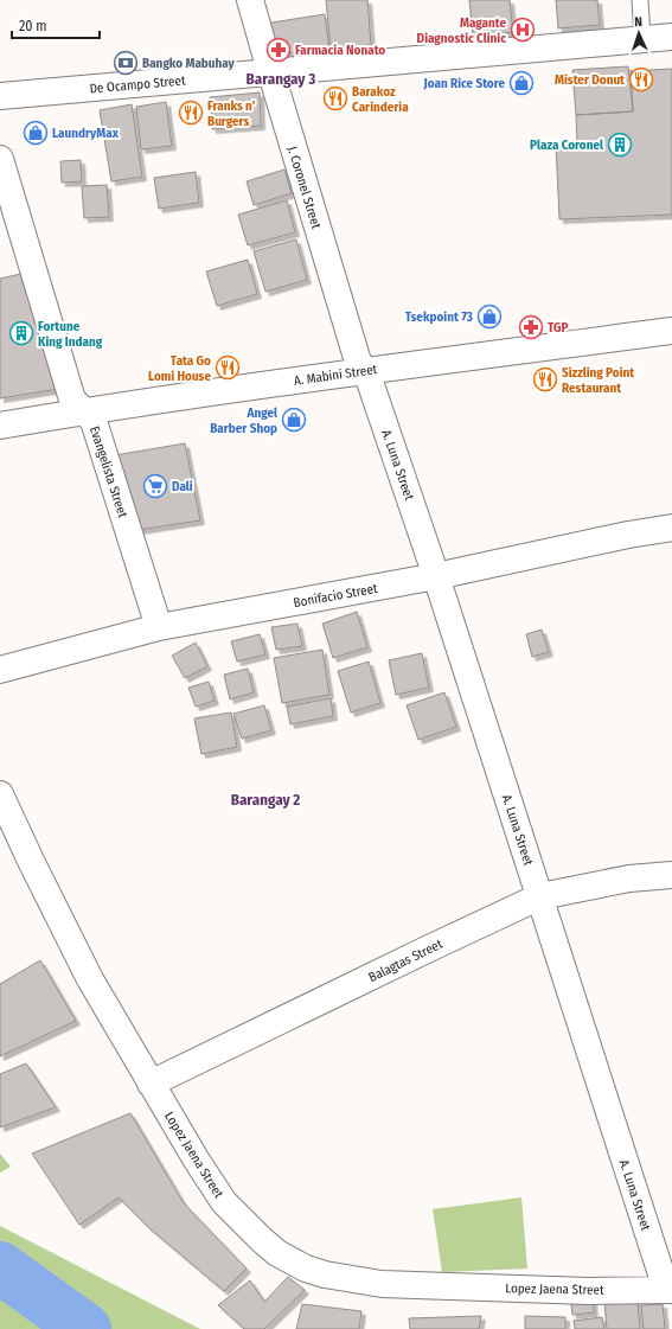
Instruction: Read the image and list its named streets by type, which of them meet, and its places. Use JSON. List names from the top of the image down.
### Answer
{
  "streets": {
    "street": [
      "De Ocampo Street",
      "J. Coronel Street",
      "A. Mabini Street",
      "A. Luna Street",
      "Evangelista Street",
      "Bonifacio Street",
      "Balagtas Street",
      "Lopez Jaena Street"
    ]
  },
  "crossings": [
    ["De Ocampo Street", "J. Coronel Street"],
    ["J. Coronel Street", "A. Mabini Street"],
    ["J. Coronel Street", "A. Luna Street"],
    ["A. Mabini Street", "A. Luna Street"],
    ["A. Mabini Street", "Evangelista Street"],
    ["A. Luna Street", "Bonifacio Street"],
    ["A. Luna Street", "Balagtas Street"],
    ["A. Luna Street", "Lopez Jaena Street"],
    ["Evangelista Street", "Bonifacio Street"],
    ["Balagtas Street", "Lopez Jaena Street"]
  ],
  "districts": ["Barangay 3", "Barangay 2"],
  "places": {
    "hospital": ["Magante Diagnostic Clinic"],
    "pharmacy": ["Farmacia Nonato", "TGP"],
    "bank": ["Bangko Mabuhay"],
    "restaurant": [
      "Mister Donut",
      "Barakoz Carinderia",
      "Franks n' Burgers",
      "Tata Go Lomi House",
      "Sizzling Point Restaurant"
    ],
    "shop": [
      "Joan Rice Store",
      "LaundryMax",
      "Tsekpoint 73",
      "Angel Barber Shop"
    ],
    "building": ["Plaza Coronel", "Fortune King Indang"],
    "supermarket": ["Dali"]
  },
  "scale_bar": "20 m",
  "north": "top"
}
